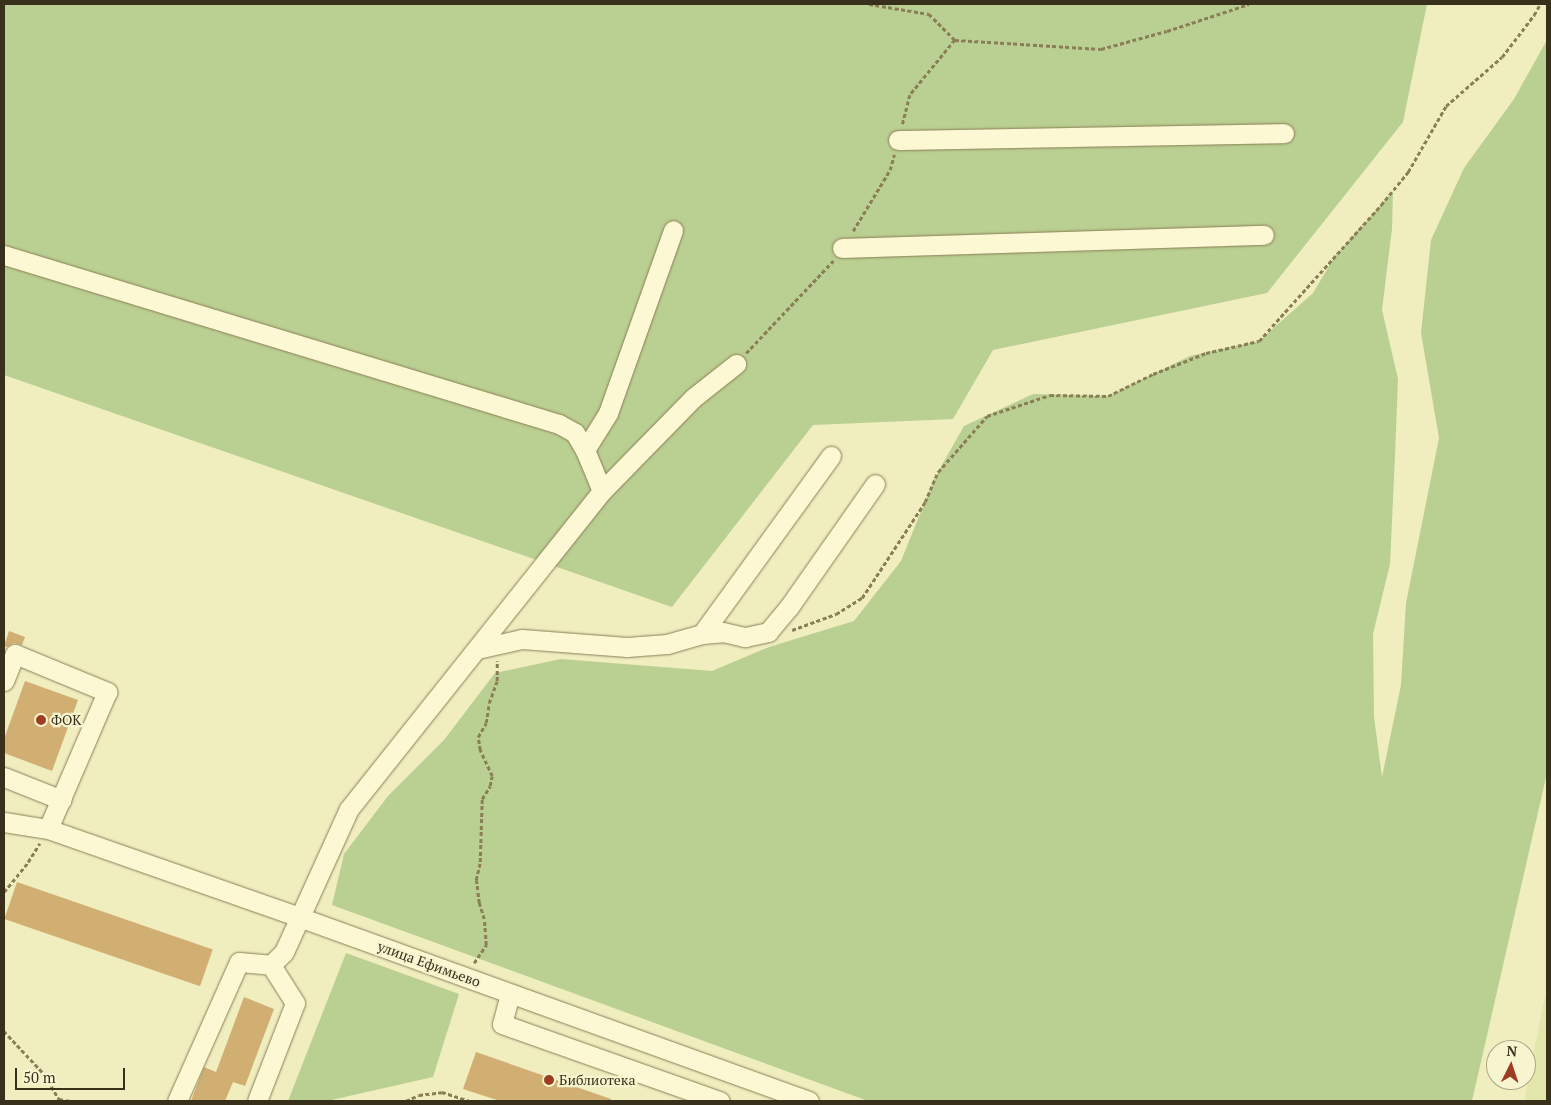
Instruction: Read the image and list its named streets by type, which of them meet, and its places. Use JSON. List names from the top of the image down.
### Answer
{
  "streets": {
    "street": ["улица Ефимьево"]
  },
  "places": ["ФОК", "Библиотека"],
  "scale_bar": "50 m",
  "north": "top"
}
